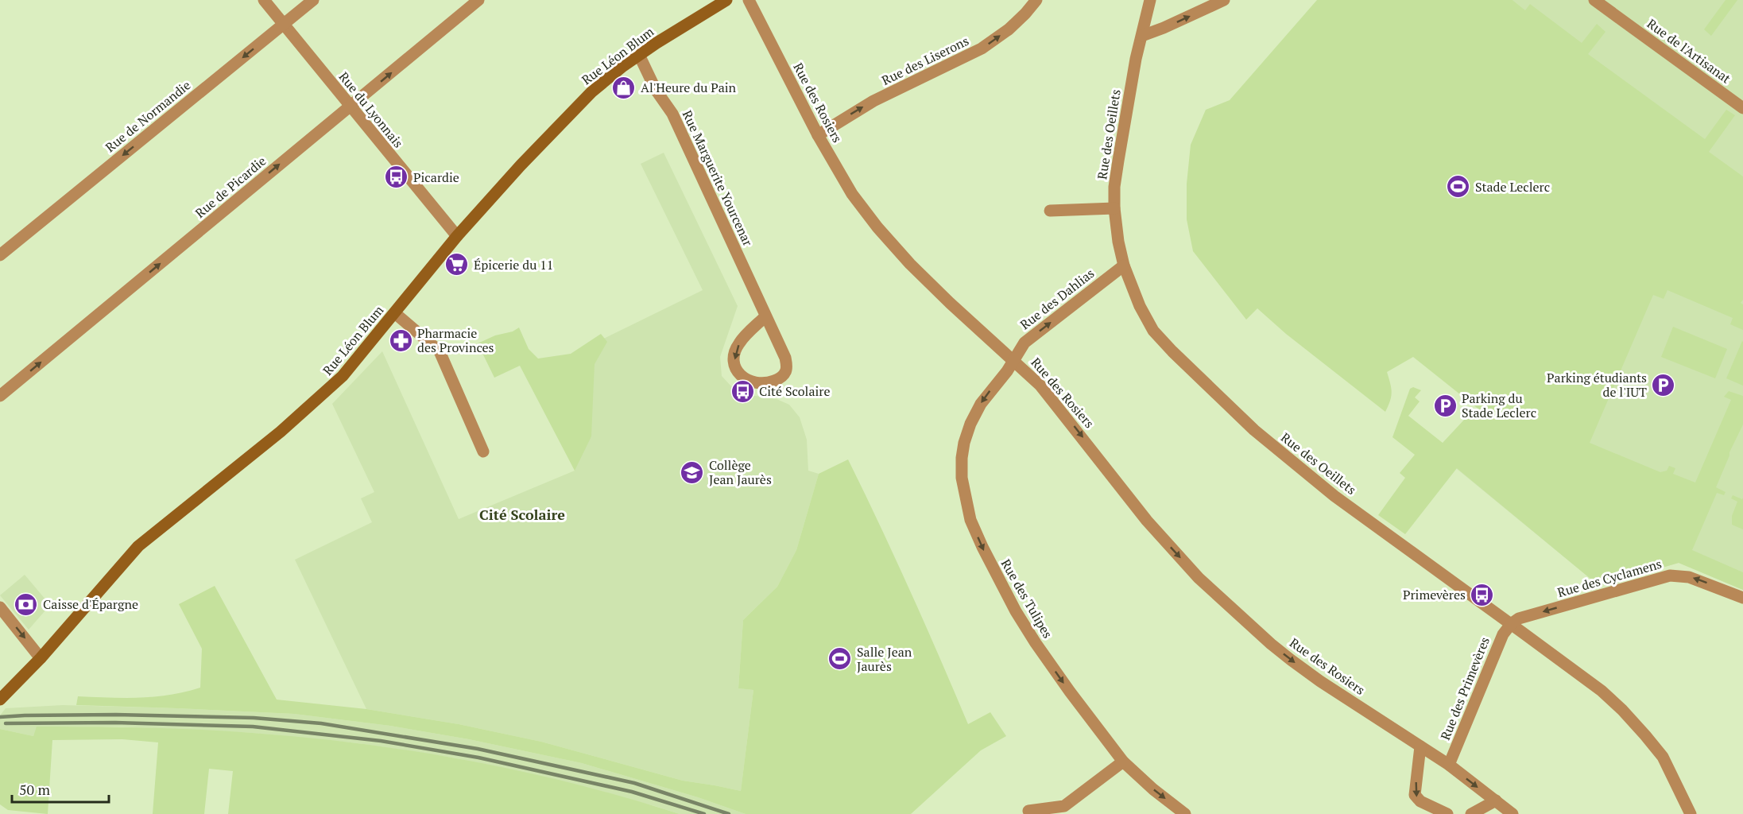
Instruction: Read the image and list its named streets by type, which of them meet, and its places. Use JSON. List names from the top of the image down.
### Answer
{
  "streets": {
    "street": [
      "Rue de l'Artisanat",
      "Rue Léon Blum",
      "Rue des Liserons",
      "Rue des Rosiers",
      "Rue du Lyonnais",
      "Rue de Normandie",
      "Rue des Oeillets",
      "Rue Marguerite Yourcenar",
      "Rue de Picardie",
      "Rue des Dahlias",
      "Rue des Cyclamens",
      "Rue des Tulipes",
      "Rue des Primevères"
    ]
  },
  "crossings": [
    ["Rue Léon Blum", "Rue du Lyonnais"],
    ["Rue Léon Blum", "Rue Marguerite Yourcenar"],
    ["Rue des Liserons", "Rue des Rosiers"],
    ["Rue des Rosiers", "Rue des Dahlias"],
    ["Rue des Rosiers", "Rue des Tulipes"],
    ["Rue des Rosiers", "Rue des Primevères"],
    ["Rue du Lyonnais", "Rue de Normandie"],
    ["Rue du Lyonnais", "Rue de Picardie"],
    ["Rue des Oeillets", "Rue des Dahlias"],
    ["Rue des Oeillets", "Rue des Cyclamens"],
    ["Rue des Oeillets", "Rue des Primevères"],
    ["Rue des Dahlias", "Rue des Tulipes"],
    ["Rue des Cyclamens", "Rue des Primevères"]
  ],
  "one_way": [
    "Rue des Liserons",
    "Rue des Rosiers",
    "Rue de Normandie",
    "Rue de Picardie",
    "Rue des Dahlias",
    "Rue des Cyclamens",
    "Rue des Tulipes"
  ],
  "districts": ["Cité Scolaire"],
  "places": {
    "shop": ["Al'Heure du Pain"],
    "bus stop": ["Picardie", "Cité Scolaire", "Primevères"],
    "sports": ["Stade Leclerc", "Salle Jean Jaurès"],
    "supermarket": ["Épicerie du 11"],
    "pharmacy": ["Pharmacie des Provinces"],
    "parking": ["Parking étudiants de l'IUT", "Parking du Stade Leclerc"],
    "school or university": ["Collège Jean Jaurès"],
    "bank": ["Caisse d'Épargne"]
  },
  "scale_bar": "50 m"
}
